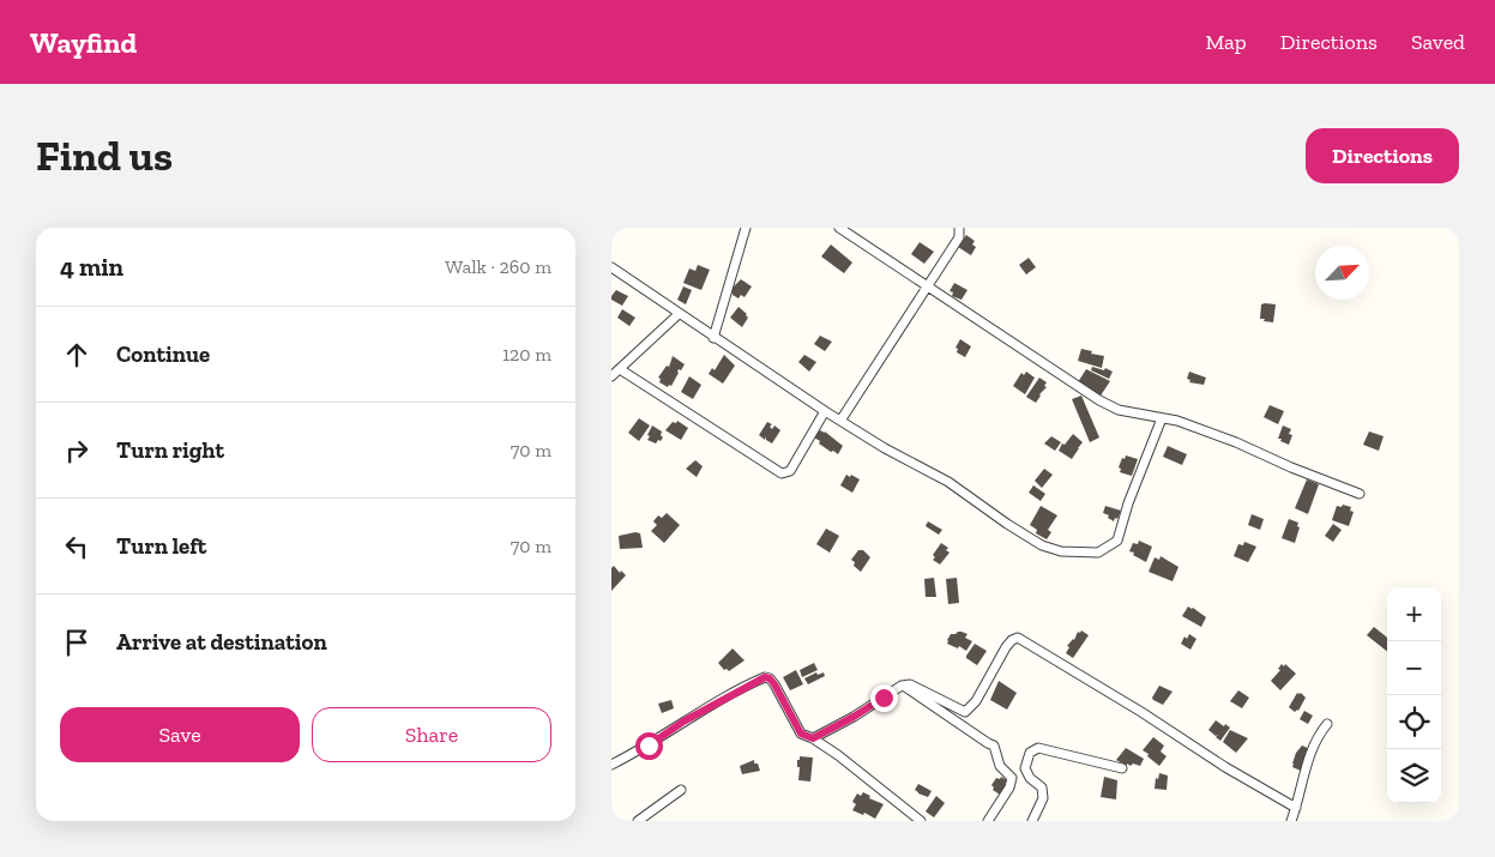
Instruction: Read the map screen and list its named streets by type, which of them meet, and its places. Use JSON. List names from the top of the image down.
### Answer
{
  "north": "top right",
  "page": {
    "header": "Wayfind",
    "nav": ["Map", "Directions", "Saved"],
    "buttons": [
      "Directions",
      ["Save", "Share"]
    ],
    "title": "Find us",
    "heading": ["4 min", "Walk · 260 m"],
    "list": [
      ["Continue", "120 m"],
      ["Turn right", "70 m"],
      ["Turn left", "70 m"],
      "Arrive at destination"
    ],
    "map_buttons": ["+", "−"]
  }
}
